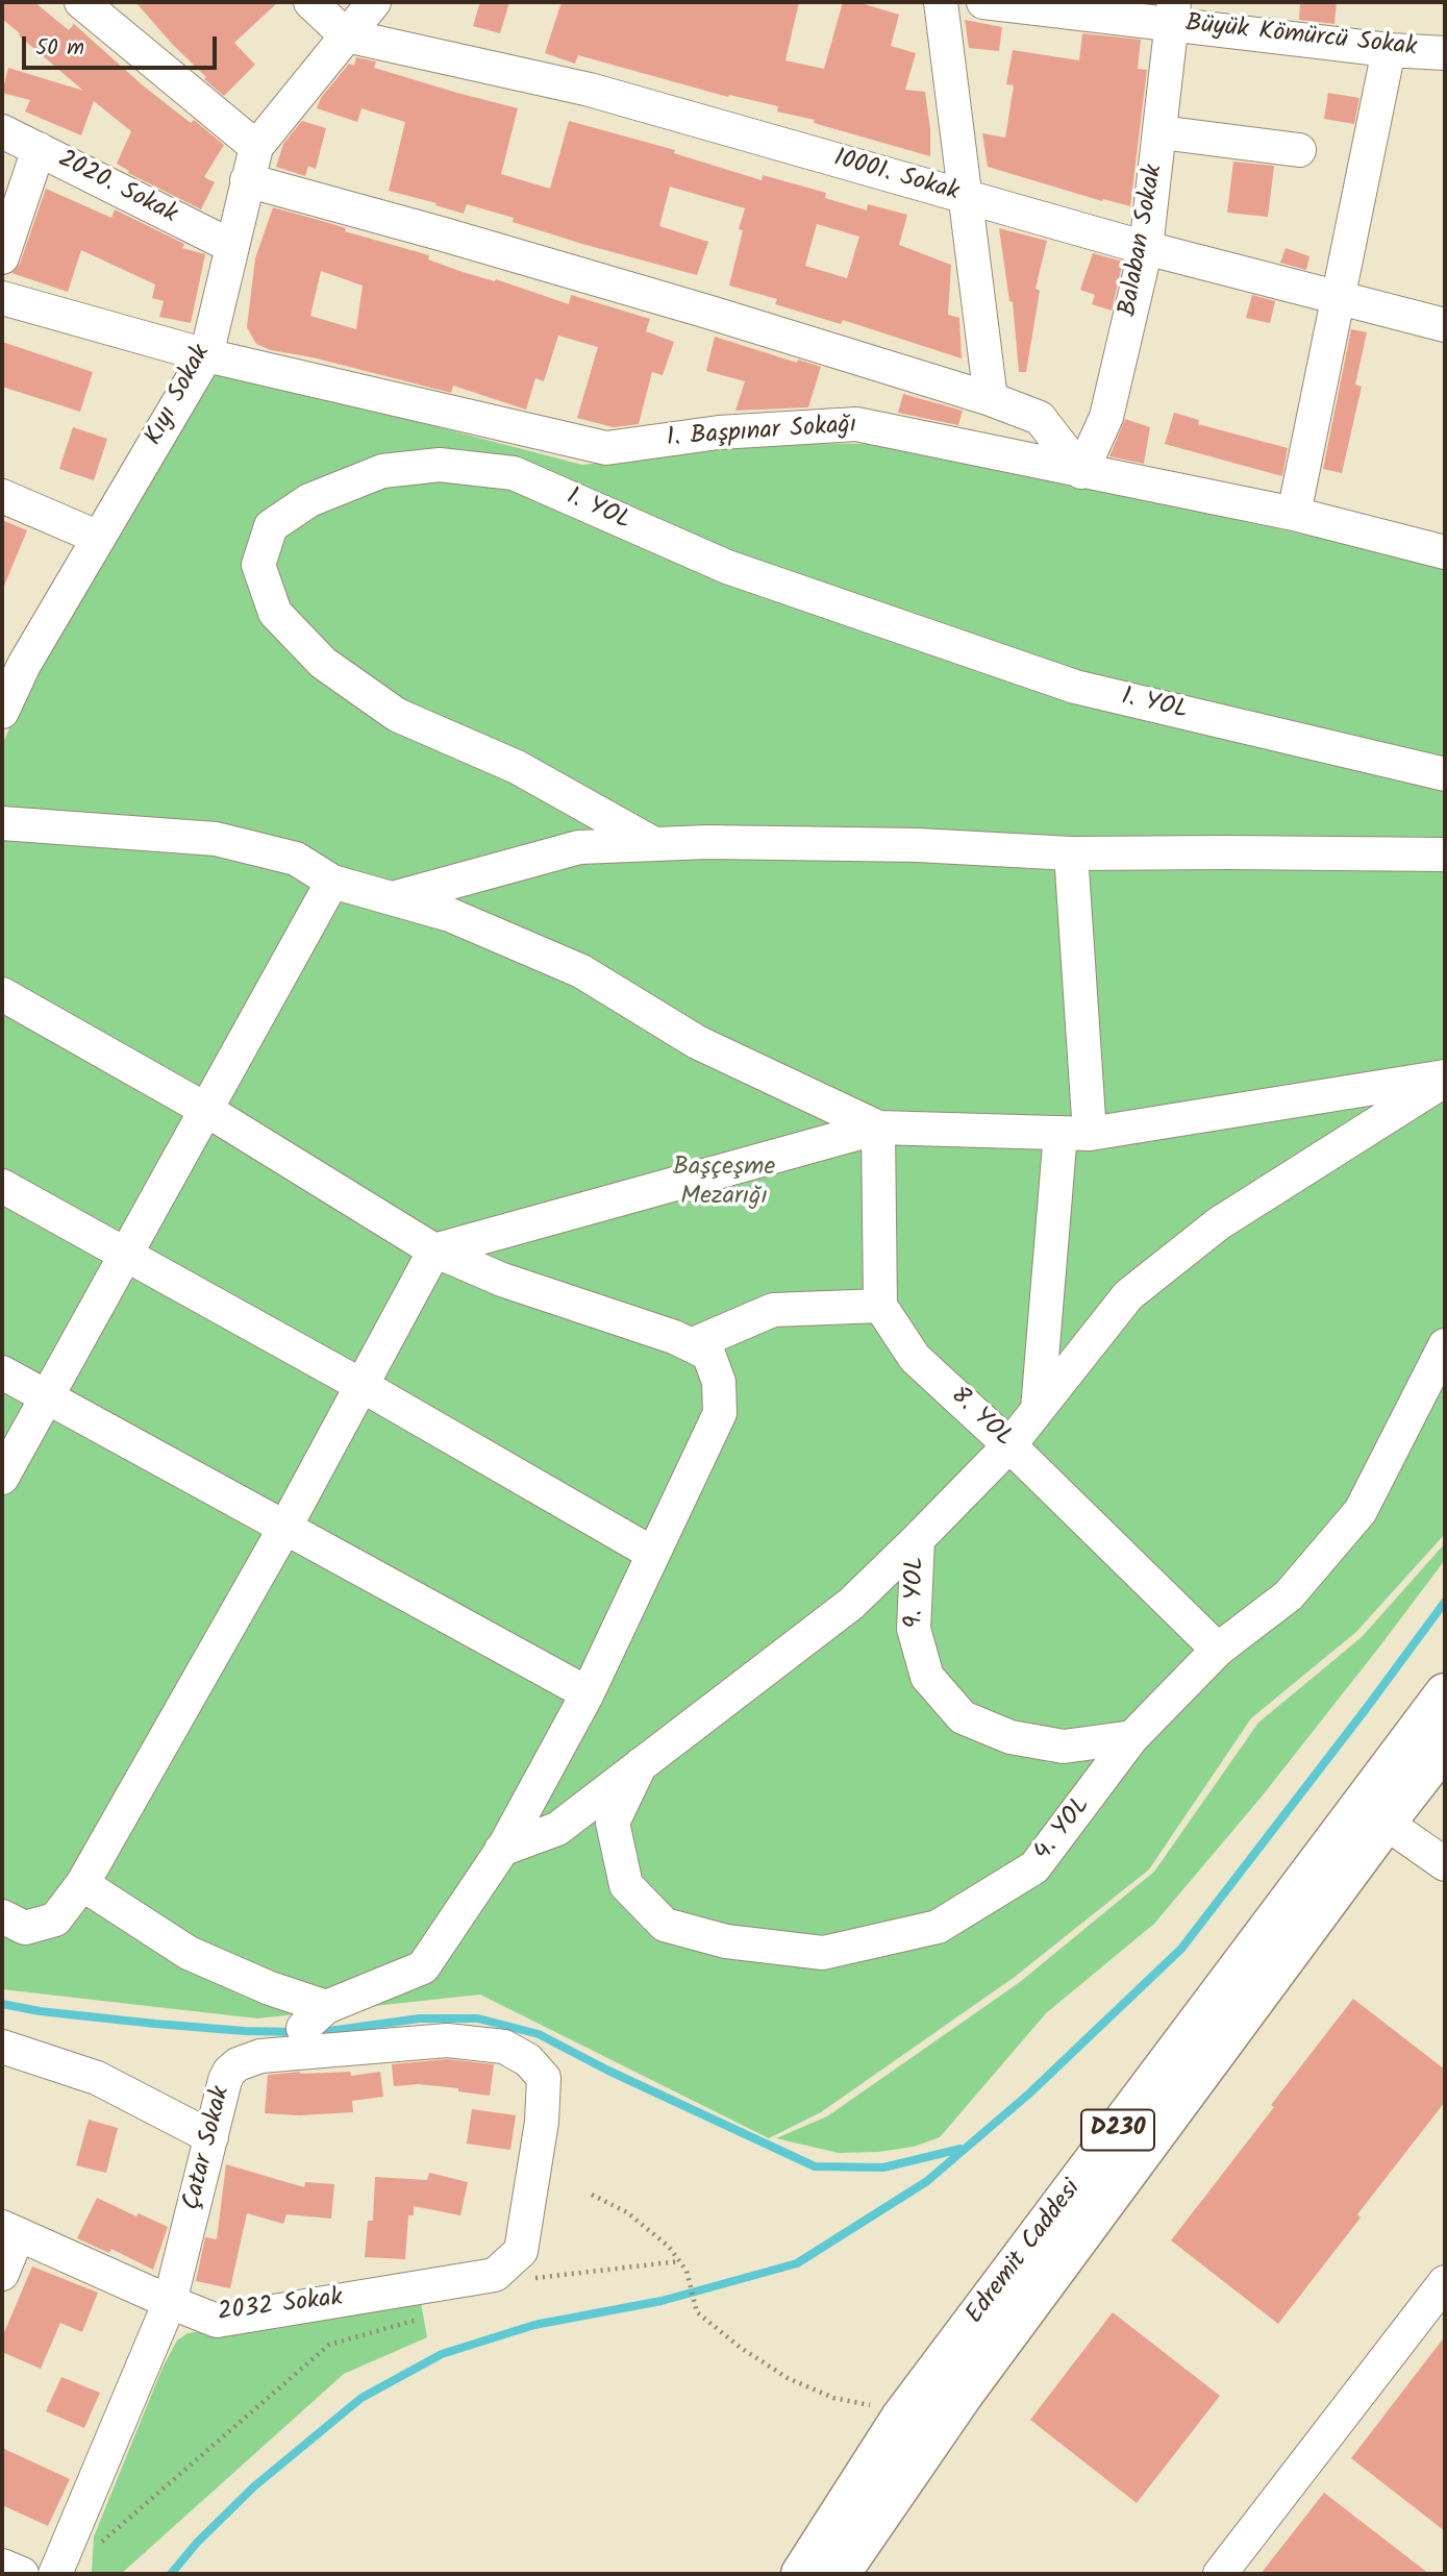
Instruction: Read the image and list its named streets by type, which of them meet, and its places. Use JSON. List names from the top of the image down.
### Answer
{
  "streets": {
    "highway": ["D230", "Edremit Caddesi"],
    "street": [
      "Büyük Kömürcü Sokak",
      "10001. Sokak",
      "2020. Sokak",
      "Balaban Sokak",
      "Kıyı Sokak",
      "1. Başpınar Sokağı",
      "1. YOL",
      "8. YOL",
      "9. YOL",
      "4. YOL",
      "Çatar Sokak",
      "2032 Sokak"
    ]
  },
  "crossings": [
    ["Büyük Kömürcü Sokak", "Balaban Sokak"],
    ["10001. Sokak", "Balaban Sokak"],
    ["10001. Sokak", "Kıyı Sokak"],
    ["2020. Sokak", "Kıyı Sokak"],
    ["Balaban Sokak", "1. Başpınar Sokağı"],
    ["Kıyı Sokak", "1. Başpınar Sokağı"],
    ["8. YOL", "4. YOL"],
    ["9. YOL", "4. YOL"],
    ["Çatar Sokak", "2032 Sokak"]
  ],
  "parks": ["Başçeşme Mezarığı"],
  "scale_bar": "50 m"
}
